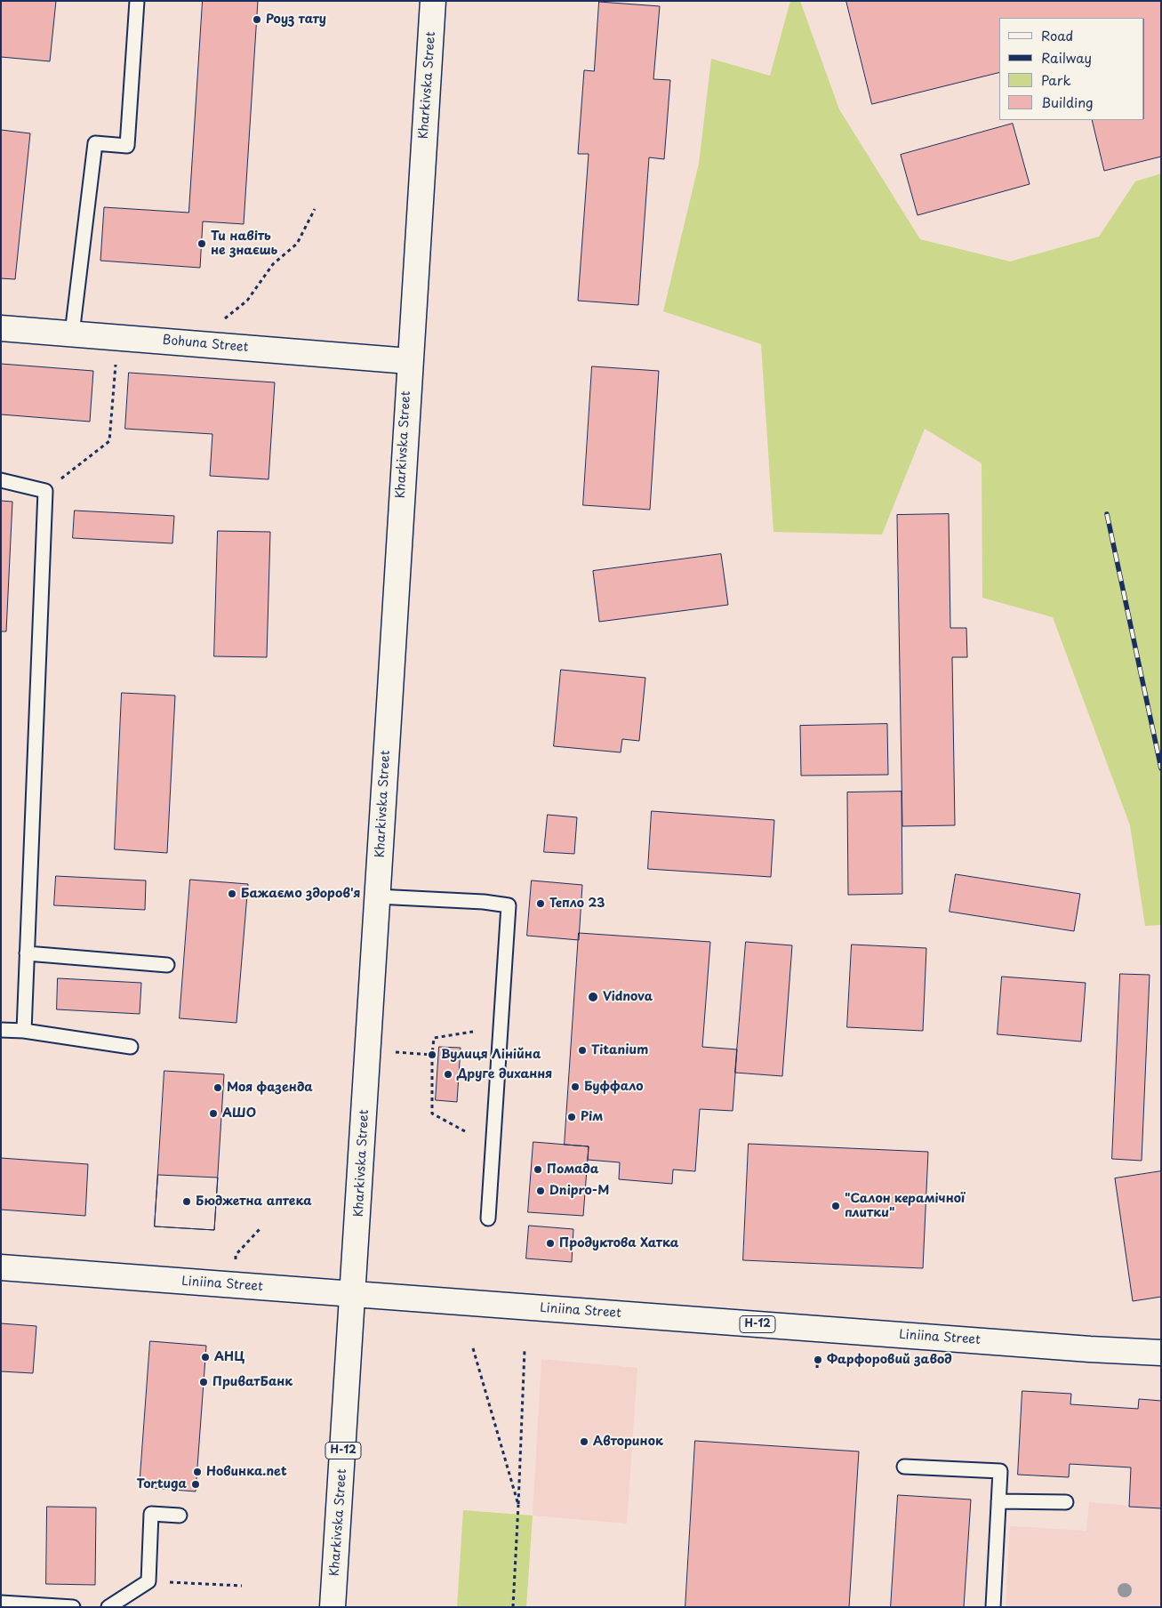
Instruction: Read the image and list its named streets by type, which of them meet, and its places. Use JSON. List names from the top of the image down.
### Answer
{
  "streets": {
    "main road": [
      "Kharkivska Street",
      "Bohuna Street",
      "Liniina Street",
      "Н-12"
    ]
  },
  "crossings": [
    ["Kharkivska Street", "Bohuna Street"],
    ["Kharkivska Street", "Liniina Street"]
  ],
  "places": [
    "Роуз тату",
    "Ти навіть не знаєшь",
    "Бажаємо здоров'я",
    "Тепло 23",
    "Vidnova",
    "Titanium",
    "Вулиця Лінійна",
    "Друге дихання",
    "Буффало",
    "Моя фазенда",
    "АШО",
    "Рім",
    "Помада",
    "Dnipro-M",
    "Бюджетна аптека",
    "\"Салон керамічної плитки\"",
    "Продуктова Хатка",
    "АНЦ",
    "Фарфоровий завод",
    "ПриватБанк",
    "Авторинок",
    "Новинка.net",
    "Tortuga"
  ],
  "legend": [
    "Road",
    "Railway",
    "Park",
    "Building"
  ]
}
